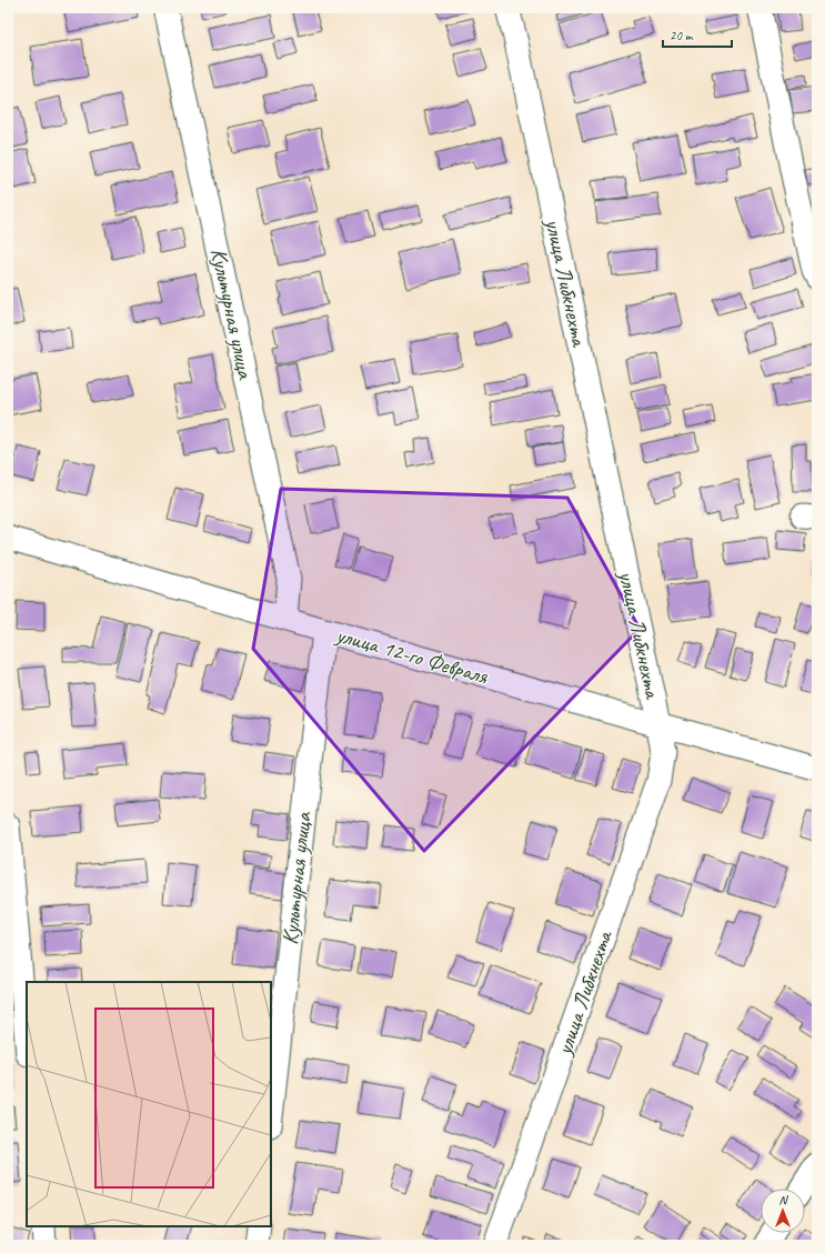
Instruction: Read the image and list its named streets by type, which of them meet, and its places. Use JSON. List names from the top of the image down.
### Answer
{
  "streets": {
    "street": ["улица Либкнехта", "Культурная улица", "улица 12-го Февраля"]
  },
  "crossings": [
    ["улица Либкнехта", "улица 12-го Февраля"],
    ["Культурная улица", "улица 12-го Февраля"]
  ],
  "scale_bar": "20 m",
  "north": "top"
}
